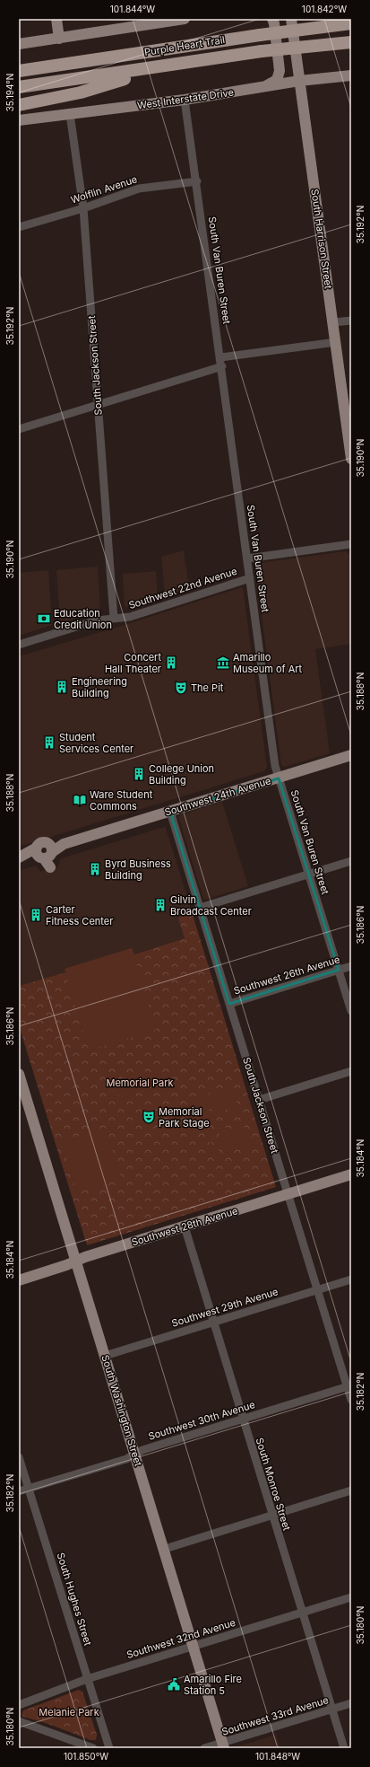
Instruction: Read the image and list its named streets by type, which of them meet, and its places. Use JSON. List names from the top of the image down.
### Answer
{
  "streets": {
    "highway": ["Purple Heart Trail"],
    "main road": [
      "West Interstate Drive",
      "South Harrison Street",
      "Southwest 24th Avenue",
      "Southwest 28th Avenue",
      "South Washington Street"
    ],
    "street": [
      "Wolflin Avenue",
      "South Van Buren Street",
      "South Jackson Street",
      "Southwest 22nd Avenue",
      "Southwest 26th Avenue",
      "Southwest 29th Avenue",
      "Southwest 30th Avenue",
      "South Monroe Street",
      "South Hughes Street",
      "Southwest 32nd Avenue",
      "Southwest 33rd Avenue"
    ]
  },
  "crossings": [
    ["West Interstate Drive", "South Harrison Street"],
    ["West Interstate Drive", "South Van Buren Street"],
    ["West Interstate Drive", "South Jackson Street"],
    ["Wolflin Avenue", "South Van Buren Street"],
    ["Wolflin Avenue", "South Jackson Street"],
    ["South Van Buren Street", "Southwest 22nd Avenue"],
    ["South Van Buren Street", "Southwest 24th Avenue"],
    ["South Van Buren Street", "Southwest 26th Avenue"],
    ["South Jackson Street", "Southwest 22nd Avenue"],
    ["South Jackson Street", "Southwest 24th Avenue"],
    ["South Jackson Street", "Southwest 26th Avenue"],
    ["South Jackson Street", "Southwest 28th Avenue"],
    ["South Jackson Street", "Southwest 29th Avenue"],
    ["South Jackson Street", "Southwest 30th Avenue"],
    ["Southwest 28th Avenue", "South Washington Street"],
    ["Southwest 28th Avenue", "South Monroe Street"],
    ["Southwest 29th Avenue", "South Washington Street"],
    ["Southwest 29th Avenue", "South Monroe Street"],
    ["South Washington Street", "Southwest 30th Avenue"],
    ["South Washington Street", "Southwest 32nd Avenue"],
    ["South Washington Street", "Southwest 33rd Avenue"],
    ["Southwest 30th Avenue", "South Monroe Street"],
    ["Southwest 30th Avenue", "South Hughes Street"],
    ["South Monroe Street", "Southwest 32nd Avenue"],
    ["South Monroe Street", "Southwest 33rd Avenue"],
    ["South Hughes Street", "Southwest 32nd Avenue"]
  ],
  "parks": ["Memorial Park", "Melanie Park"],
  "places": {
    "bank": ["Education Credit Union"],
    "building": [
      "Concert Hall Theater",
      "Engineering Building",
      "Student Services Center",
      "College Union Building",
      "Byrd Business Building",
      "Gilvin Broadcast Center",
      "Carter Fitness Center"
    ],
    "museum": ["Amarillo Museum of Art"],
    "theatre": ["The Pit", "Memorial Park Stage"],
    "library": ["Ware Student Commons"],
    "public building": ["Amarillo Fire Station 5"]
  },
  "coordinates": [
    "101.844°W",
    "101.842°W",
    "35.194°N",
    "35.192°N",
    "35.190°N",
    "35.188°N",
    "35.186°N",
    "35.184°N",
    "35.182°N",
    "35.180°N",
    "101.850°W",
    "101.848°W"
  ]
}
